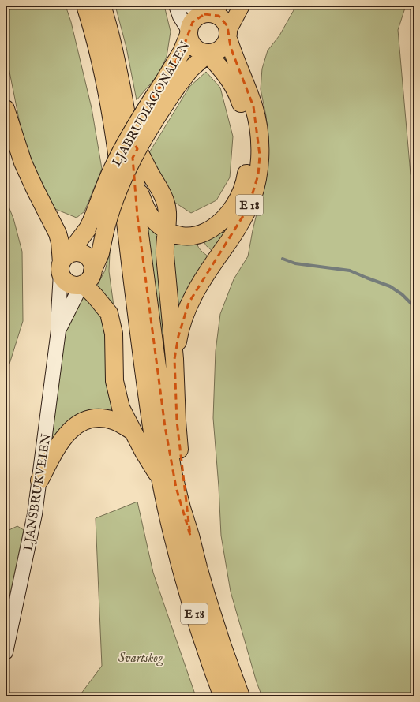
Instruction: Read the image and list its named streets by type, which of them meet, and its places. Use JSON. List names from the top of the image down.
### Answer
{
  "streets": {
    "highway": ["LJABRUDIAGONALEN", "E 18"],
    "main road": ["LJANSBRUKVEIEN"]
  },
  "crossings": [
    ["LJABRUDIAGONALEN", "E 18"],
    ["LJABRUDIAGONALEN", "LJANSBRUKVEIEN"],
    ["E 18", "LJANSBRUKVEIEN"]
  ],
  "parks": ["Svartskog"]
}
